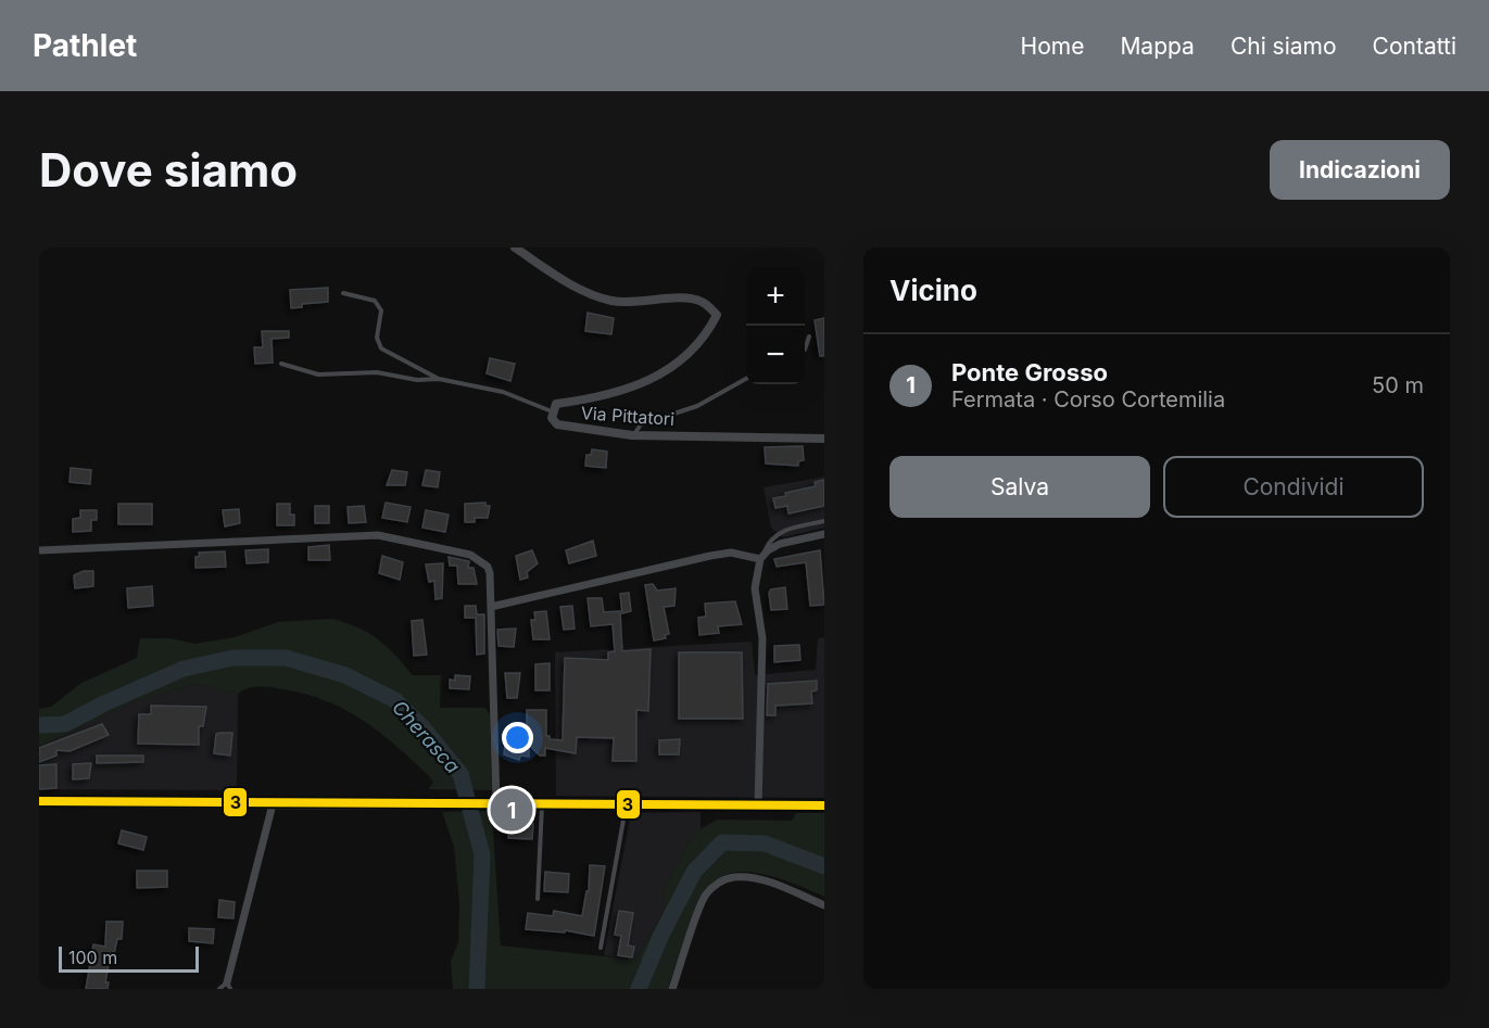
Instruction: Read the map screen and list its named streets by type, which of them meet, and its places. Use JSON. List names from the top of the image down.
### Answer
{
  "streets": {
    "street": ["Via Pittatori"]
  },
  "water": ["Cherasca"],
  "lines": ["transit line 3"],
  "scale_bar": "100 m",
  "page": {
    "header": "Pathlet",
    "nav": [
      "Home",
      "Mappa",
      "Chi siamo",
      "Contatti"
    ],
    "buttons": [
      "Indicazioni",
      ["Salva", "Condividi"]
    ],
    "title": "Dove siamo",
    "heading": "Vicino",
    "map_buttons": ["+", "−"],
    "list": [
      {
        "mark": "1",
        "name": "Ponte Grosso",
        "note": "Fermata · Corso Cortemilia",
        "value": "50 m"
      }
    ],
    "pins": "1",
    "scale": "100 m"
  }
}
